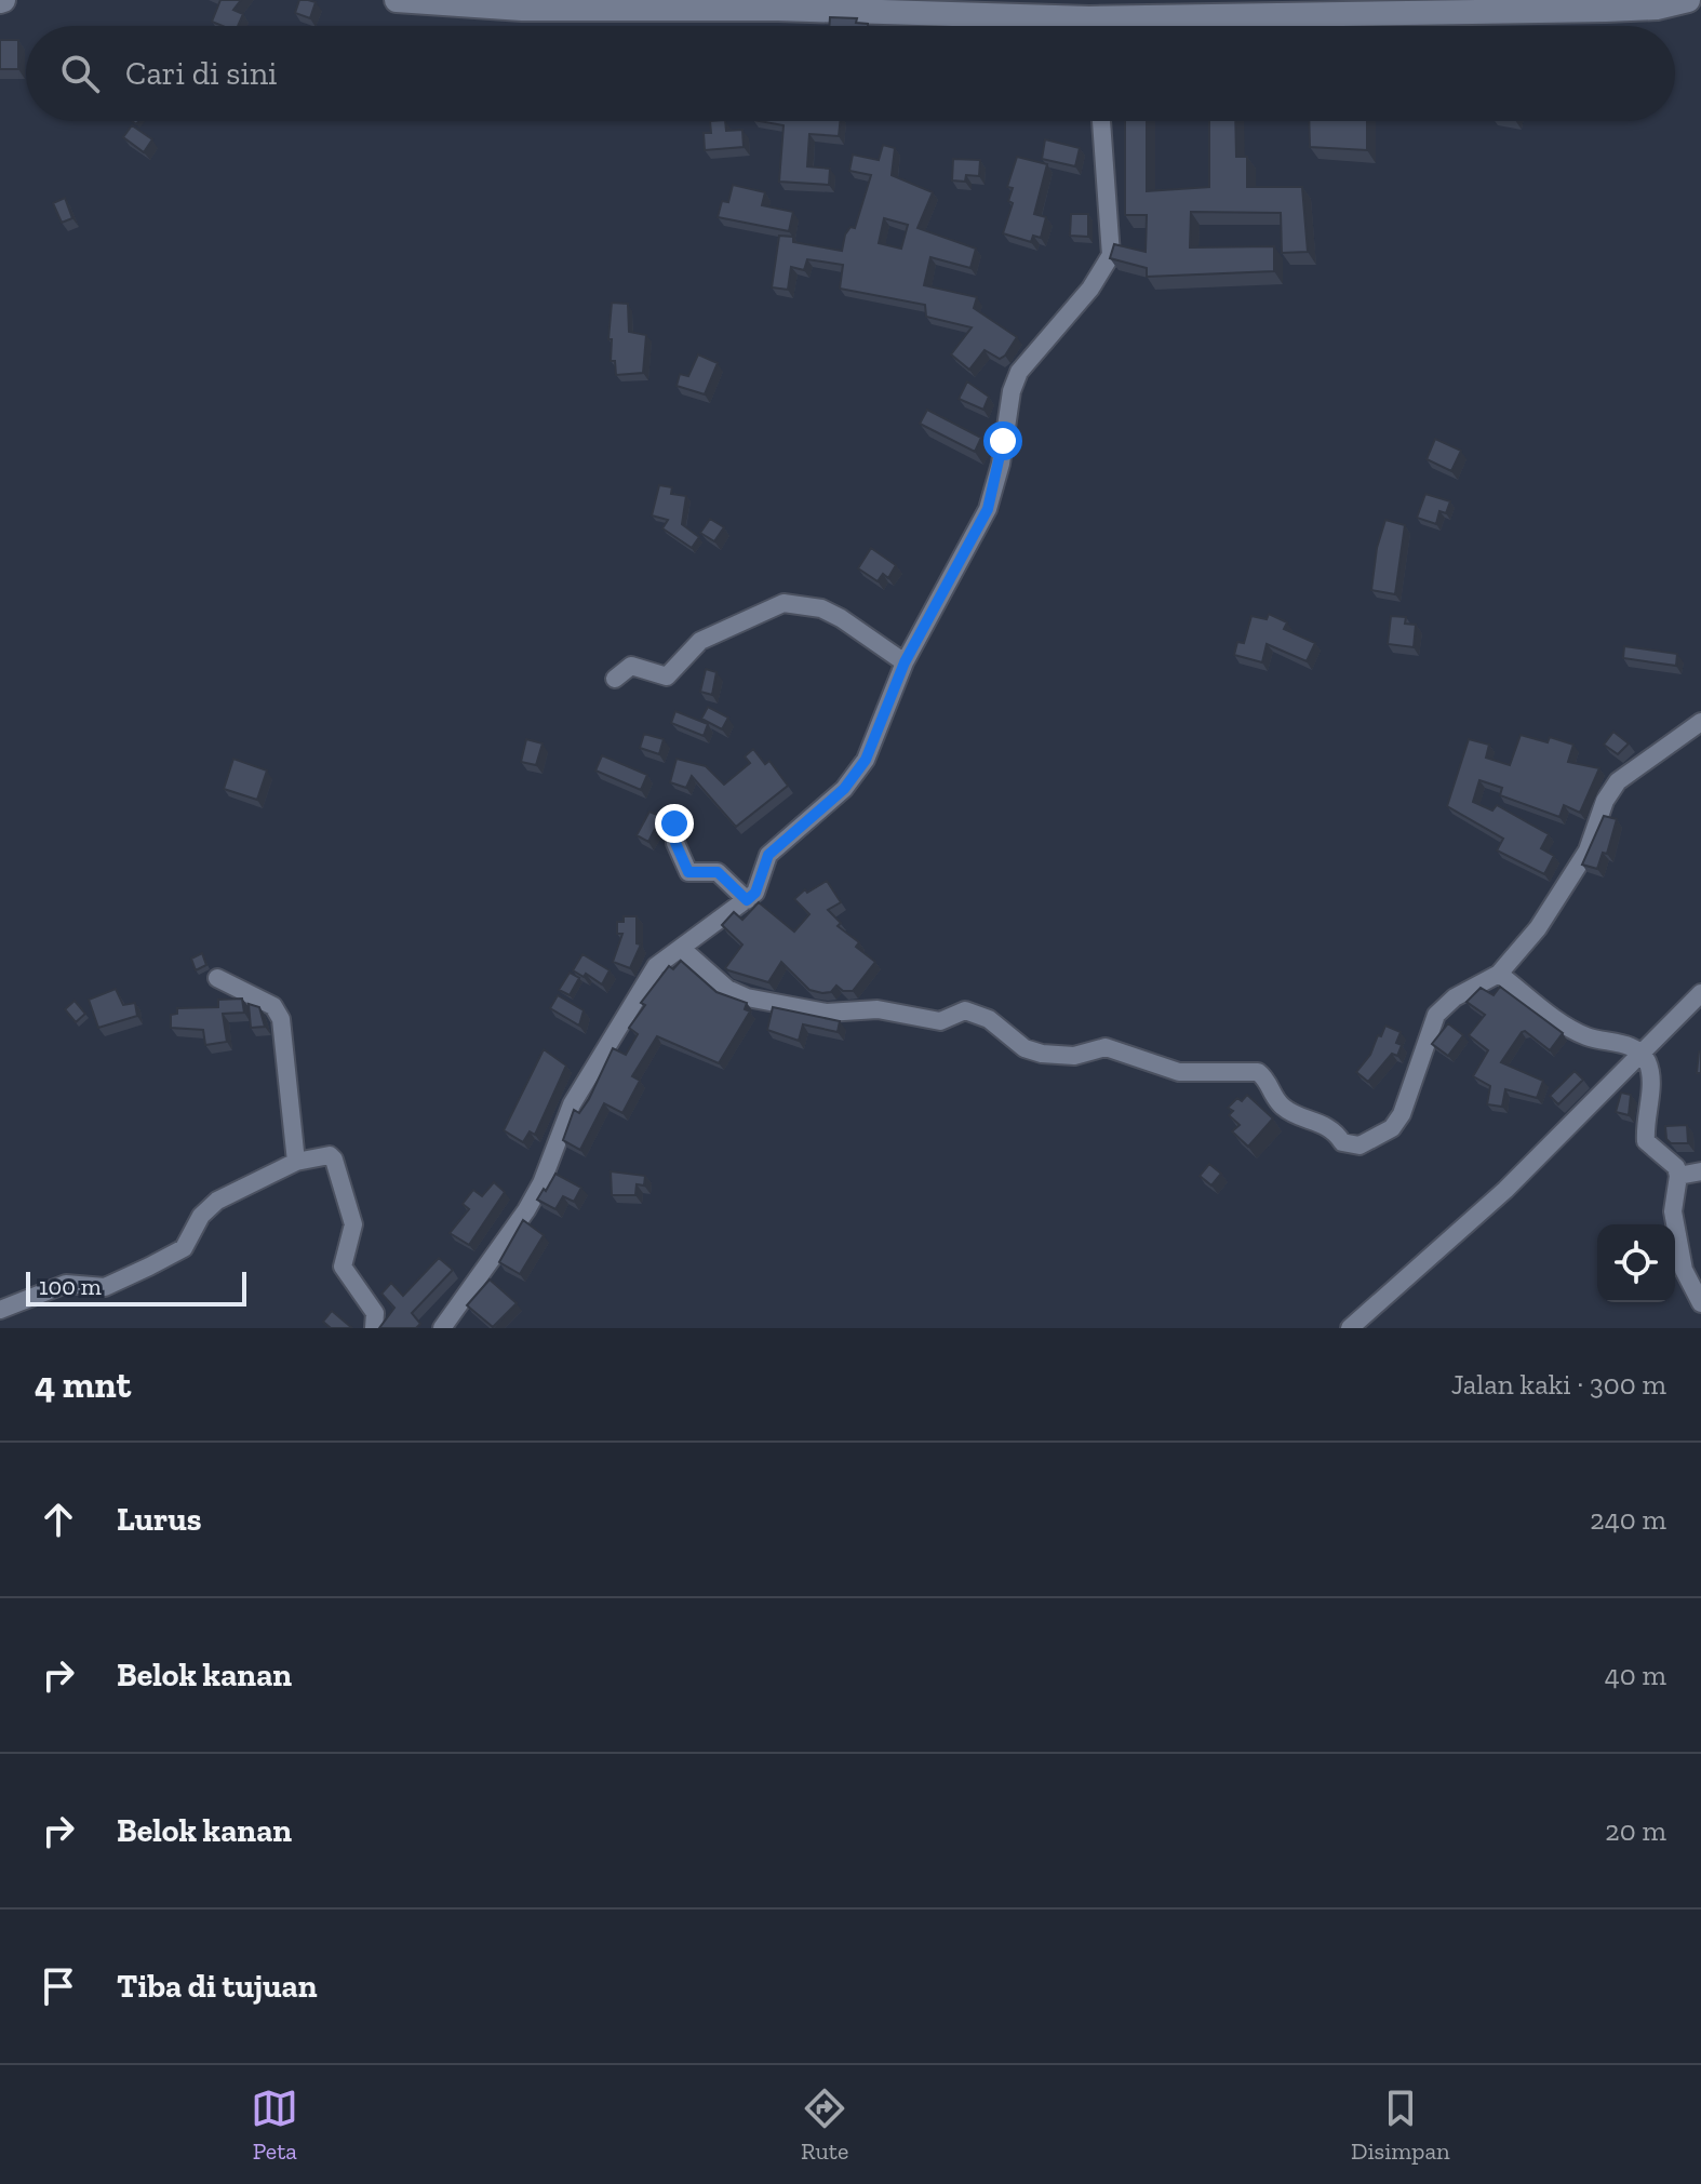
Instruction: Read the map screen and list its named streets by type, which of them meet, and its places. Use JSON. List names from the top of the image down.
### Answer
{
  "scale_bar": "100 m",
  "page": {
    "search": "Cari di sini",
    "scale": "100 m",
    "heading": ["4 mnt", "Jalan kaki · 300 m"],
    "list": [
      ["Lurus", "240 m"],
      ["Belok kanan", "40 m"],
      ["Belok kanan", "20 m"],
      "Tiba di tujuan"
    ],
    "nav": ["Peta", "Rute", "Disimpan"]
  }
}
